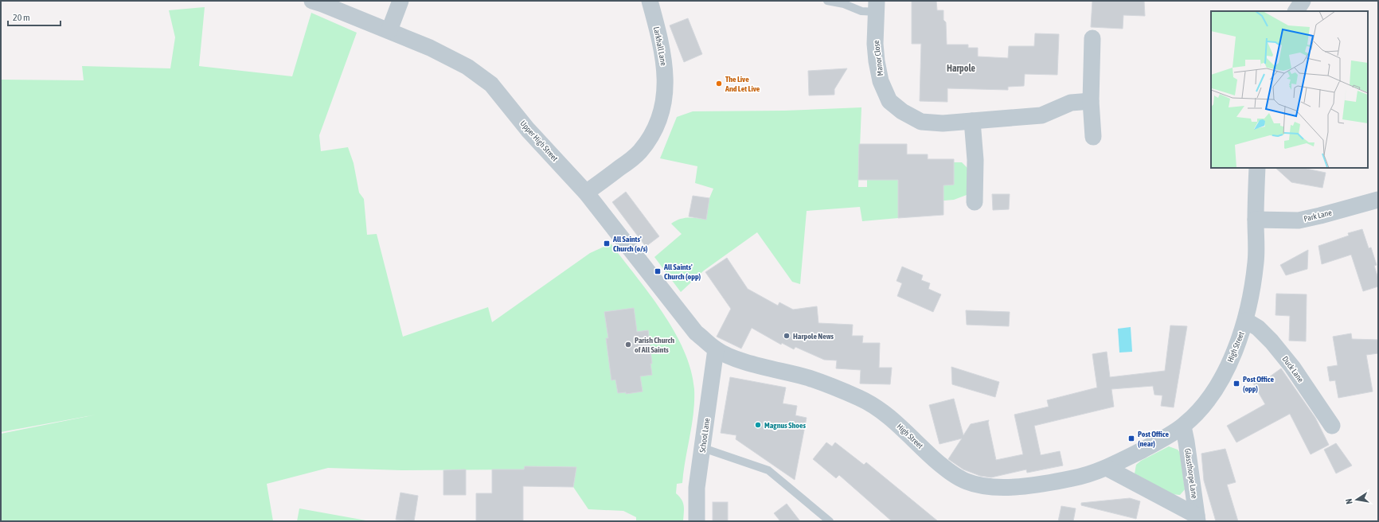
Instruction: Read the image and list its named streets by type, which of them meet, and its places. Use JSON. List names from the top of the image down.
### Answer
{
  "streets": {
    "street": [
      "Larkhall Lane",
      "Manor Close",
      "Upper High Street",
      "Park Lane",
      "High Street",
      "Duck Lane",
      "School Lane",
      "Glassthorpe Lane"
    ]
  },
  "crossings": [
    ["Larkhall Lane", "Upper High Street"],
    ["Upper High Street", "High Street"],
    ["Upper High Street", "School Lane"],
    ["Park Lane", "High Street"],
    ["High Street", "Duck Lane"],
    ["High Street", "School Lane"],
    ["High Street", "Glassthorpe Lane"]
  ],
  "districts": ["Harpole"],
  "places": {
    "other": [
      "The Live And Let Live",
      "Harpole News",
      "Parish Church of All Saints",
      "Magnus Shoes"
    ],
    "transit": [
      "All Saints' Church (o/s)",
      "All Saints' Church (opp)",
      "Post Office (opp)",
      "Post Office (near)"
    ]
  },
  "scale_bar": "20 m",
  "north": "left"
}
